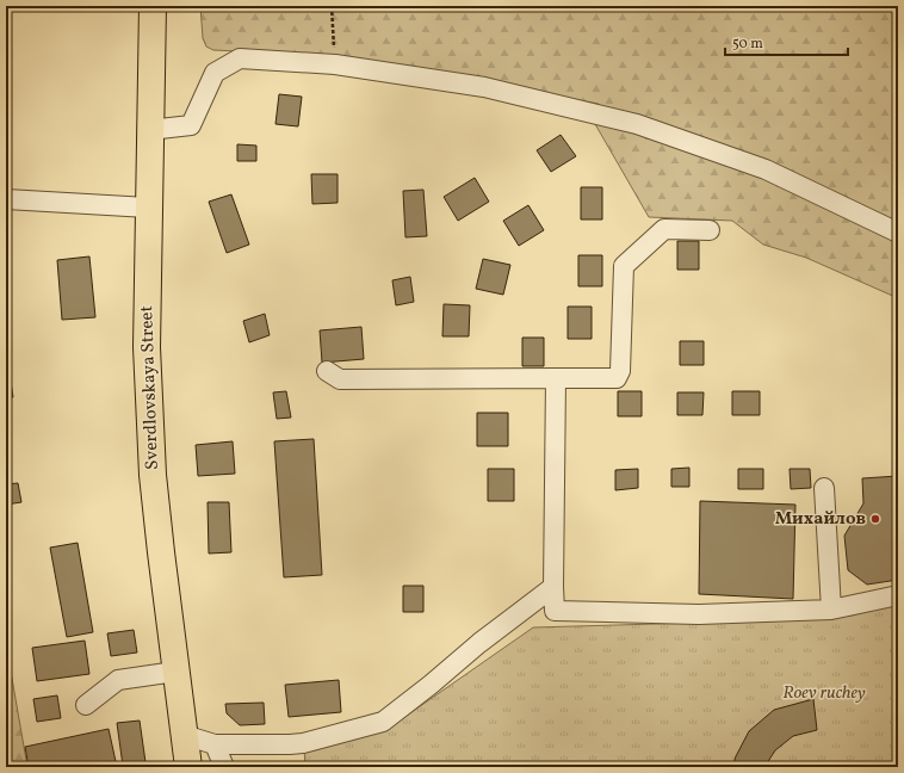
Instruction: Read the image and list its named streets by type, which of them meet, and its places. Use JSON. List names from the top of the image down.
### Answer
{
  "streets": {
    "highway": ["Sverdlovskaya Street"]
  },
  "parks": ["Roev ruchey"],
  "places": ["Михайлов"],
  "scale_bar": "50 m"
}
